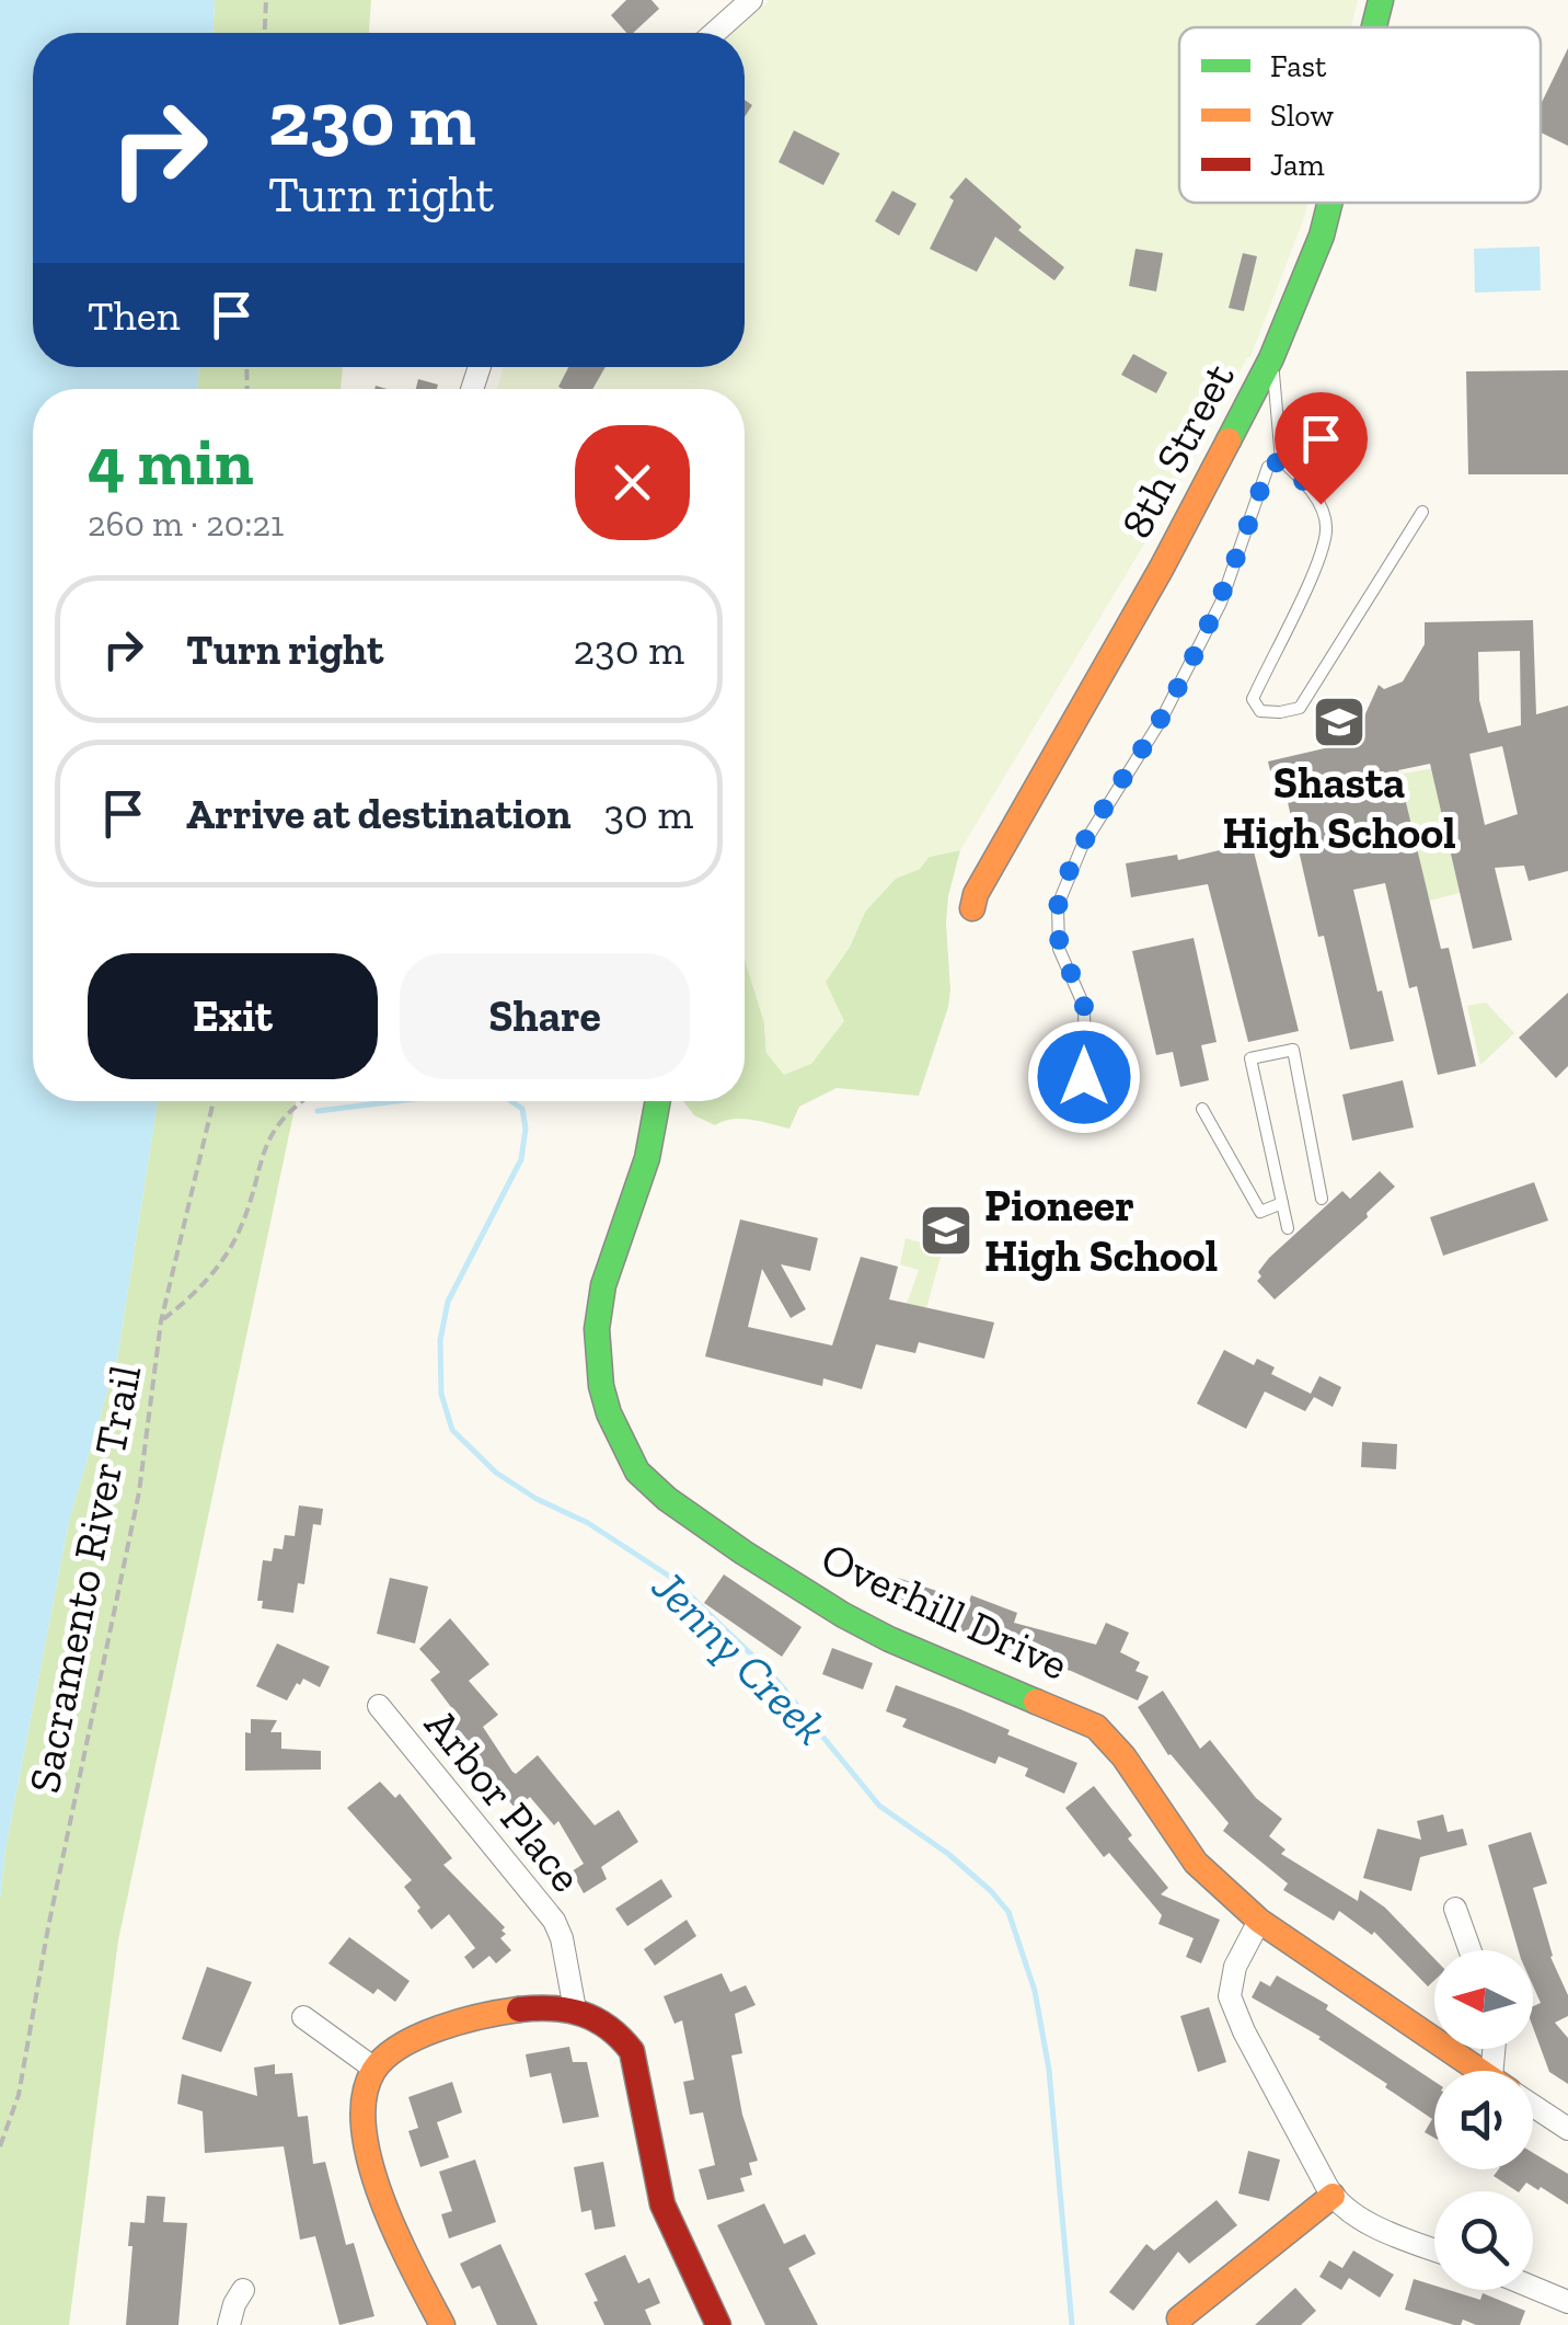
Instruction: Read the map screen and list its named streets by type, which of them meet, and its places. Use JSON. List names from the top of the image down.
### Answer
{
  "streets": {
    "street": ["8th Street", "Overhill Drive", "Arbor Place"],
    "path": ["Sacramento River Trail"]
  },
  "water": ["Jenny Creek"],
  "places": {
    "school or university": ["Shasta High School", "Pioneer High School"]
  },
  "legend": ["Fast", "Slow", "Jam"],
  "north": "left",
  "page": {
    "turn": ["230 m", "Turn right"],
    "then": "Then",
    "heading": ["4 min", "260 m · 20:21"],
    "list": [
      {
        "name": "Turn right",
        "value": "230 m"
      },
      {
        "name": "Arrive at destination",
        "value": "30 m"
      }
    ],
    "buttons": ["Exit", "Share"]
  }
}
